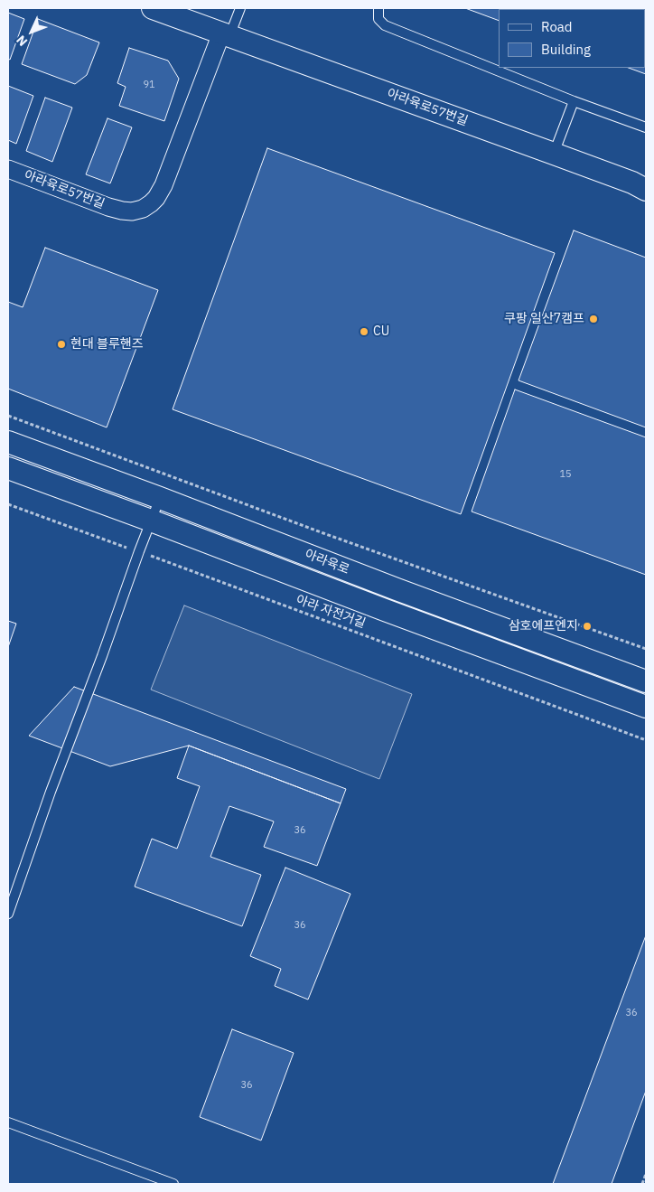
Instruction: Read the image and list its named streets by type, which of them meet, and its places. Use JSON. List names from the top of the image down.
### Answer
{
  "streets": {
    "street": ["아라육로57번길", "아라육로"],
    "path": ["아라 자전거길"]
  },
  "places": [
    "쿠팡 일산7캠프",
    "CU",
    "현대 블루핸즈",
    "삼호에프엔지"
  ],
  "house_numbers": [
    "91",
    "15",
    "36",
    "36",
    "36",
    "36"
  ],
  "legend": ["Road", "Building"],
  "north": "bottom left"
}
